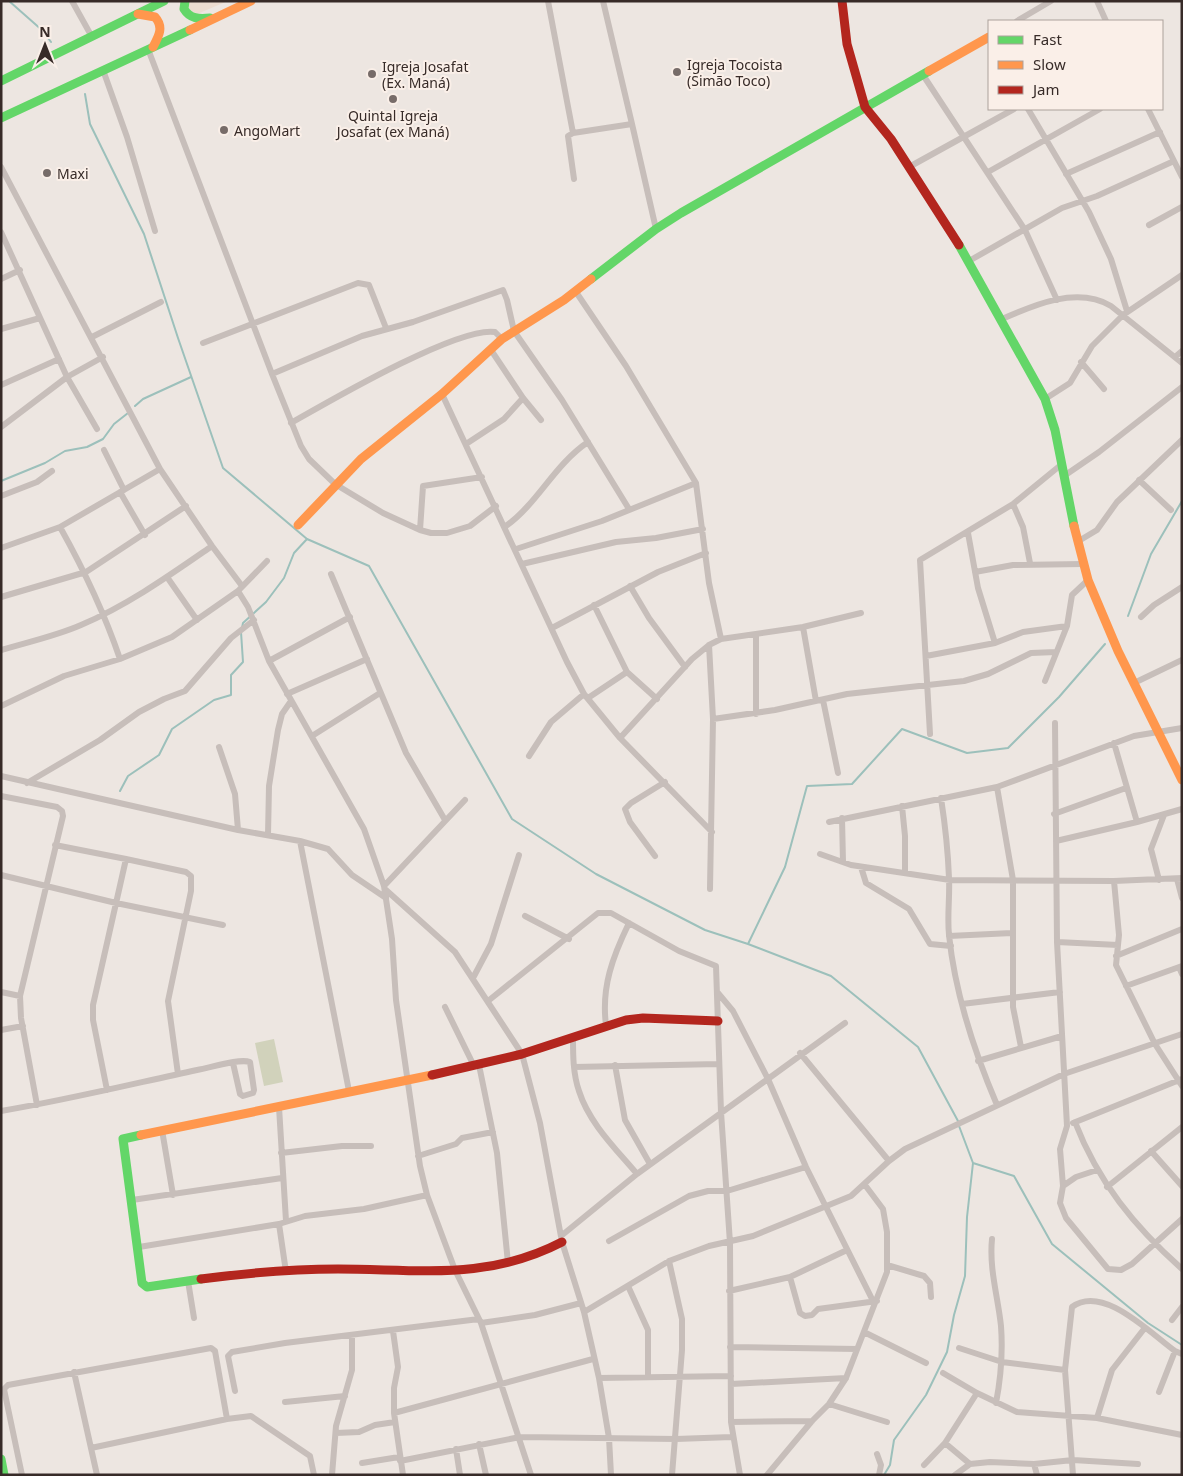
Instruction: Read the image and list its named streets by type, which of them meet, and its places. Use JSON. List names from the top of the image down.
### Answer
{
  "places": [
    "Igreja Tocoista (Simão Toco)",
    "Igreja Josafat (Ex. Maná)",
    "Quintal Igreja Josafat (ex Maná)",
    "AngoMart",
    "Maxi"
  ],
  "legend": ["Fast", "Slow", "Jam"],
  "north": "top"
}
